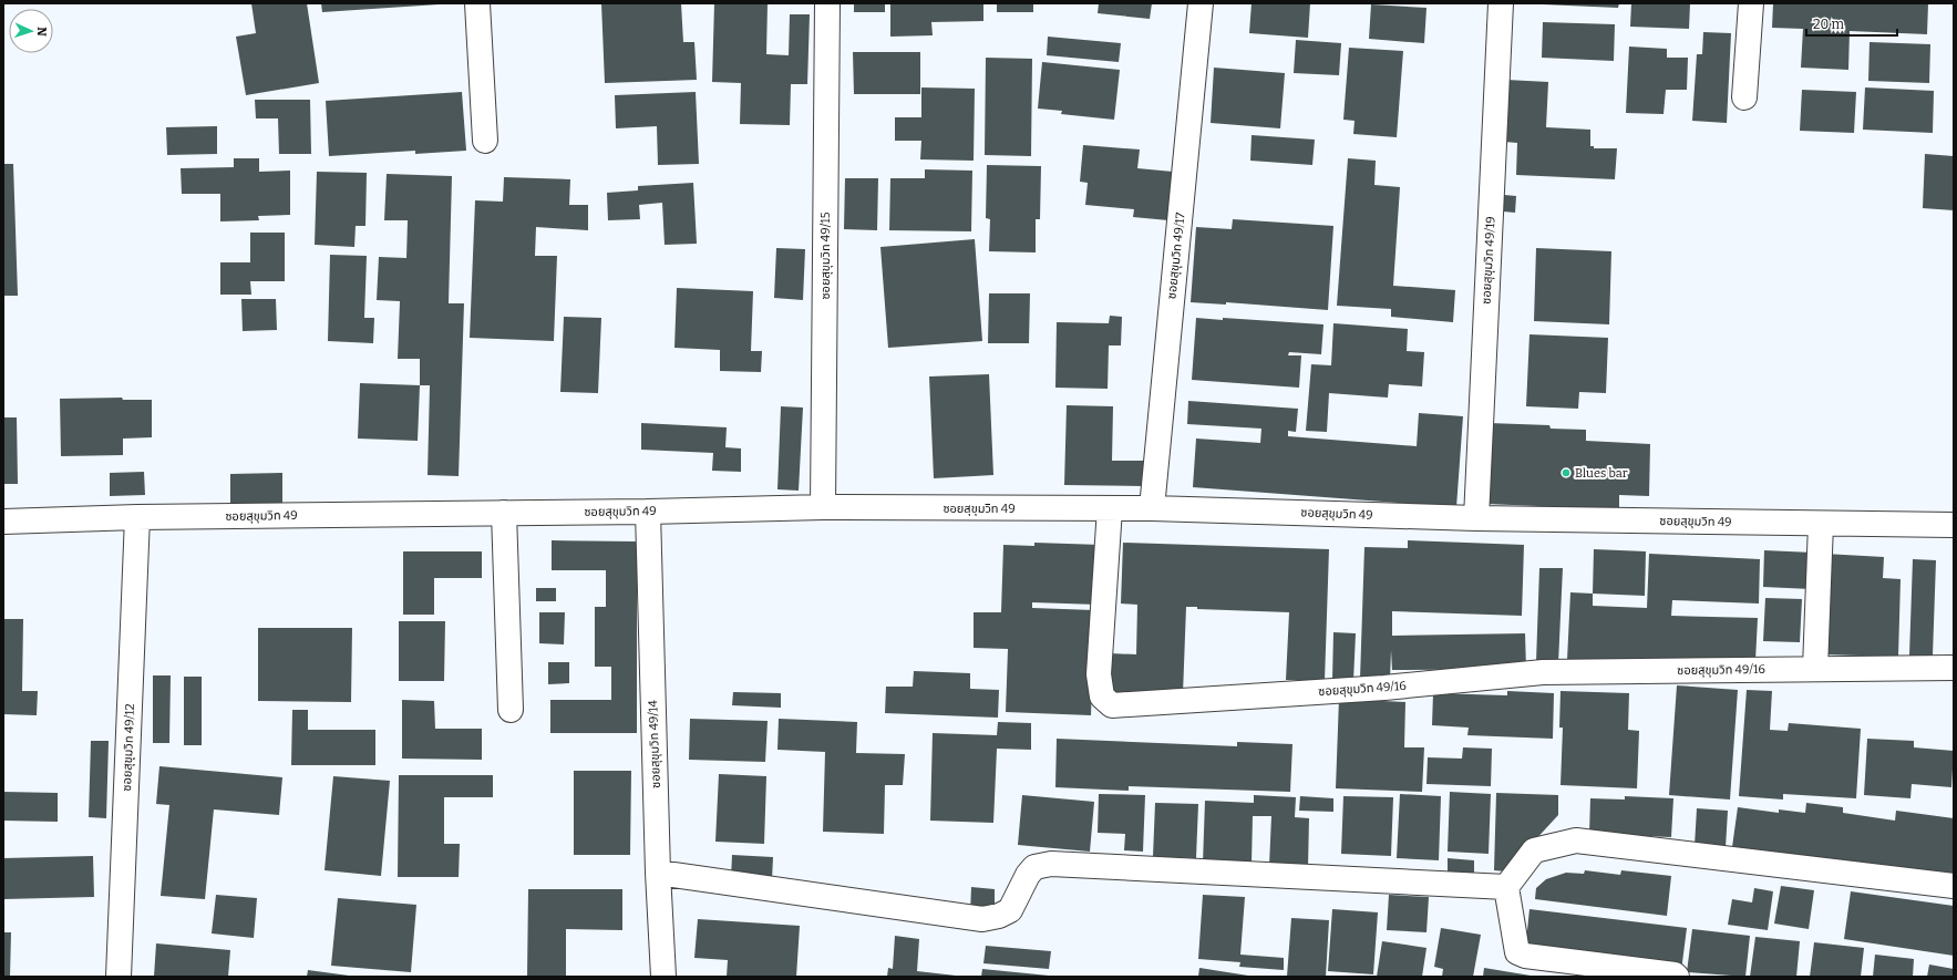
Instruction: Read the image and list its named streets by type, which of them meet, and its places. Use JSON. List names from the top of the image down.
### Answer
{
  "streets": {
    "street": [
      "ซอยสุขุมวิท 49/15",
      "ซอยสุขุมวิท 49/17",
      "ซอยสุขุมวิท 49/19",
      "ซอยสุขุมวิท 49",
      "ซอยสุขุมวิท 49/16",
      "ซอยสุขุมวิท 49/14",
      "ซอยสุขุมวิท 49/12"
    ]
  },
  "crossings": [
    ["ซอยสุขุมวิท 49/15", "ซอยสุขุมวิท 49"],
    ["ซอยสุขุมวิท 49/17", "ซอยสุขุมวิท 49"],
    ["ซอยสุขุมวิท 49/19", "ซอยสุขุมวิท 49"],
    ["ซอยสุขุมวิท 49", "ซอยสุขุมวิท 49/16"],
    ["ซอยสุขุมวิท 49", "ซอยสุขุมวิท 49/14"],
    ["ซอยสุขุมวิท 49", "ซอยสุขุมวิท 49/12"]
  ],
  "places": ["Blues bar"],
  "scale_bar": "20 m",
  "north": "right"
}
